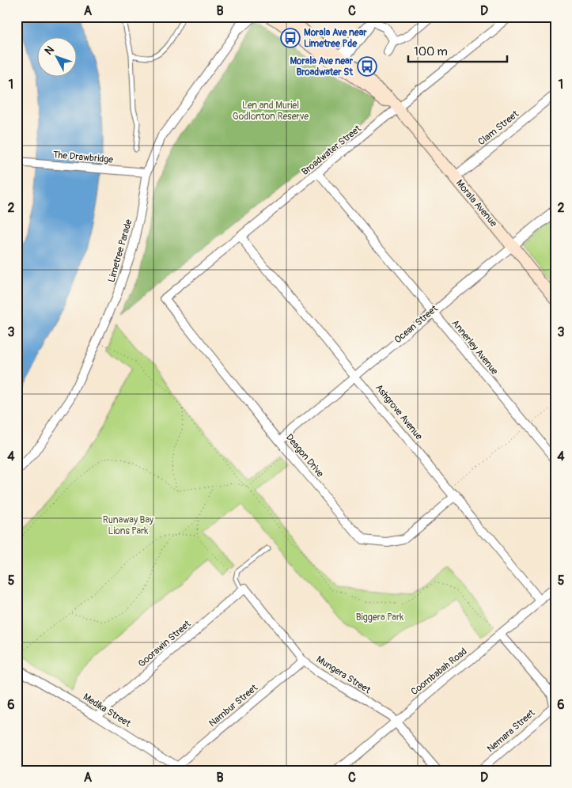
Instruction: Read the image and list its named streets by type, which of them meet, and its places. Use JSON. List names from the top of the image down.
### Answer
{
  "streets": {
    "main road": ["Morala Avenue"],
    "street": [
      "Clam Street",
      "Broadwater Street",
      "The Drawbridge",
      "Limetree Parade",
      "Ocean Street",
      "Annerley Avenue",
      "Ashgrove Avenue",
      "Deagon Drive",
      "Goorawin Street",
      "Coombabah Road",
      "Mungera Street",
      "Nambur Street",
      "Medika Street",
      "Nemara Street"
    ]
  },
  "crossings": [
    ["Clam Street", "Morala Avenue"],
    ["Broadwater Street", "Morala Avenue"],
    ["Broadwater Street", "Annerley Avenue"],
    ["Broadwater Street", "Ashgrove Avenue"],
    ["Broadwater Street", "Deagon Drive"],
    ["The Drawbridge", "Limetree Parade"],
    ["Morala Avenue", "Ocean Street"],
    ["Ocean Street", "Annerley Avenue"],
    ["Ocean Street", "Ashgrove Avenue"],
    ["Ocean Street", "Deagon Drive"],
    ["Ashgrove Avenue", "Deagon Drive"],
    ["Ashgrove Avenue", "Coombabah Road"],
    ["Goorawin Street", "Mungera Street"],
    ["Goorawin Street", "Medika Street"],
    ["Coombabah Road", "Mungera Street"],
    ["Mungera Street", "Nambur Street"],
    ["Nambur Street", "Medika Street"]
  ],
  "parks": ["Len and Muriel Godlonton Reserve", "Runaway Bay Lions Park", "Biggera Park"],
  "places": {
    "bus stop": ["Morala Ave near Limetree Pde", "Morala Ave near Broadwater St"]
  },
  "scale_bar": "100 m",
  "north": "top left",
  "grid": {
    "columns": [
      "A",
      "B",
      "C",
      "D"
    ],
    "rows": [
      "1",
      "2",
      "3",
      "4",
      "5",
      "6"
    ]
  }
}
